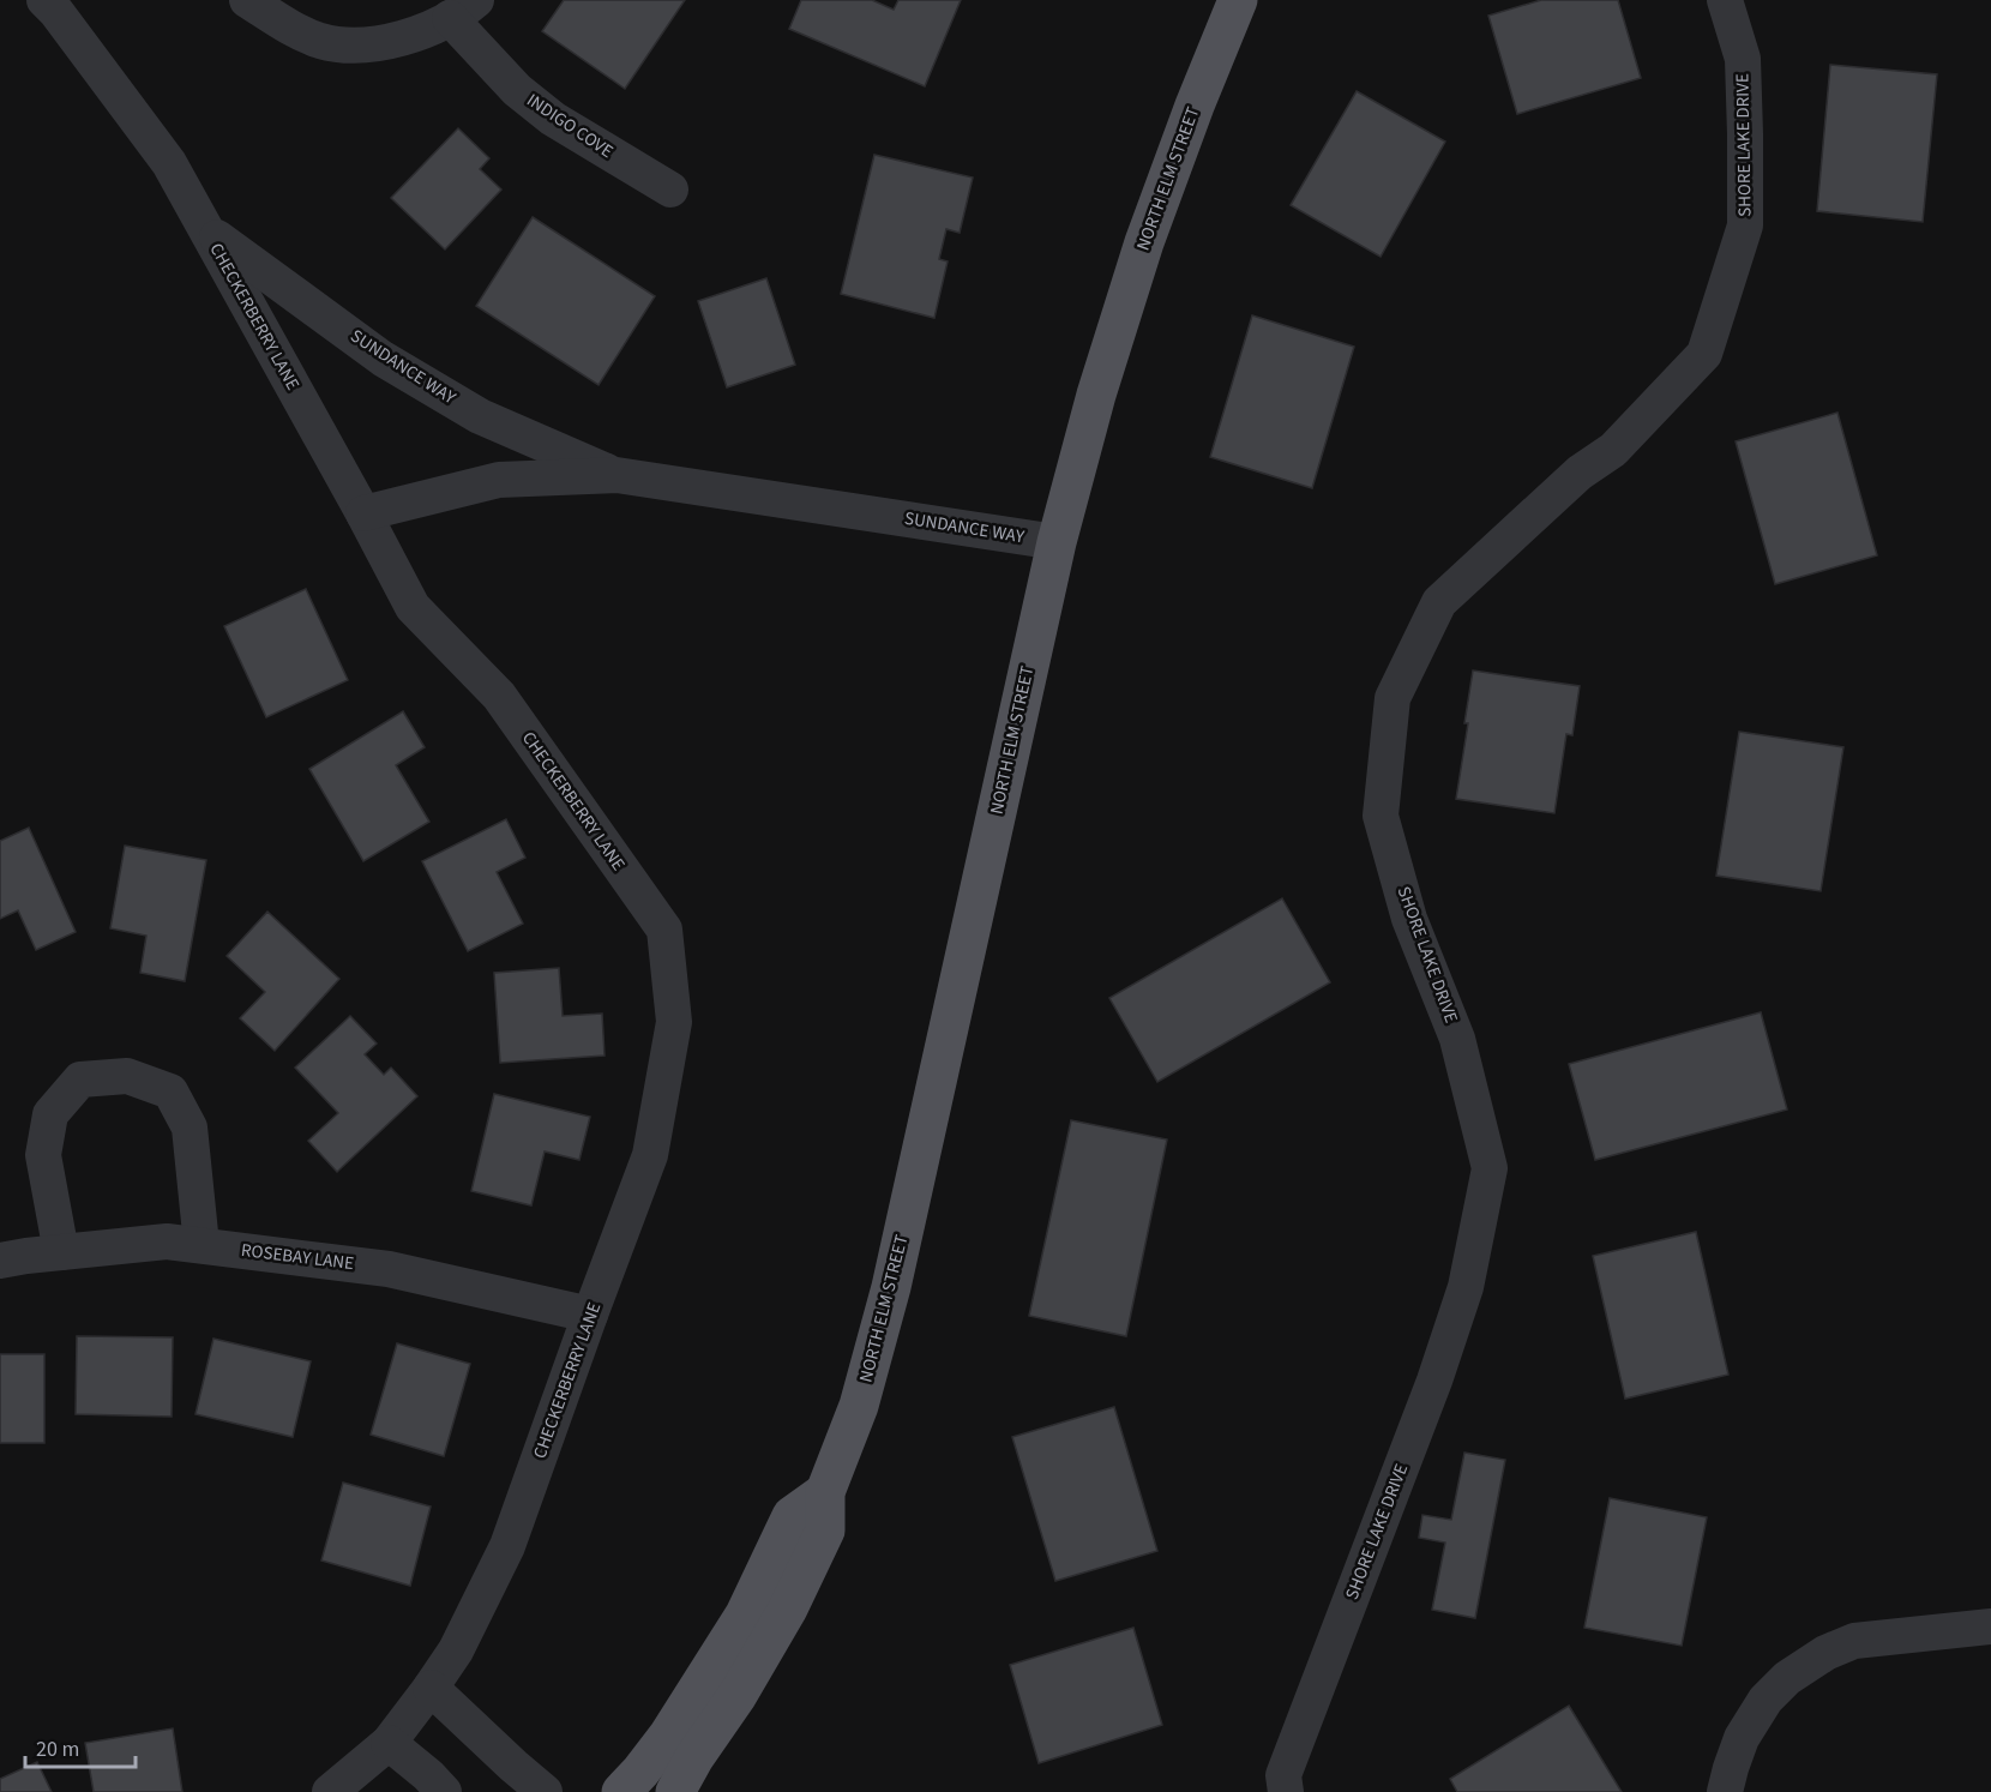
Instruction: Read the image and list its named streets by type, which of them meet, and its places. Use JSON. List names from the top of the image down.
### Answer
{
  "streets": {
    "main road": ["NORTH ELM STREET"],
    "street": [
      "INDIGO COVE",
      "SHORE LAKE DRIVE",
      "CHECKERBERRY LANE",
      "SUNDANCE WAY",
      "ROSEBAY LANE"
    ]
  },
  "crossings": [
    ["NORTH ELM STREET", "SUNDANCE WAY"],
    ["CHECKERBERRY LANE", "SUNDANCE WAY"],
    ["CHECKERBERRY LANE", "ROSEBAY LANE"]
  ],
  "scale_bar": "20 m"
}
